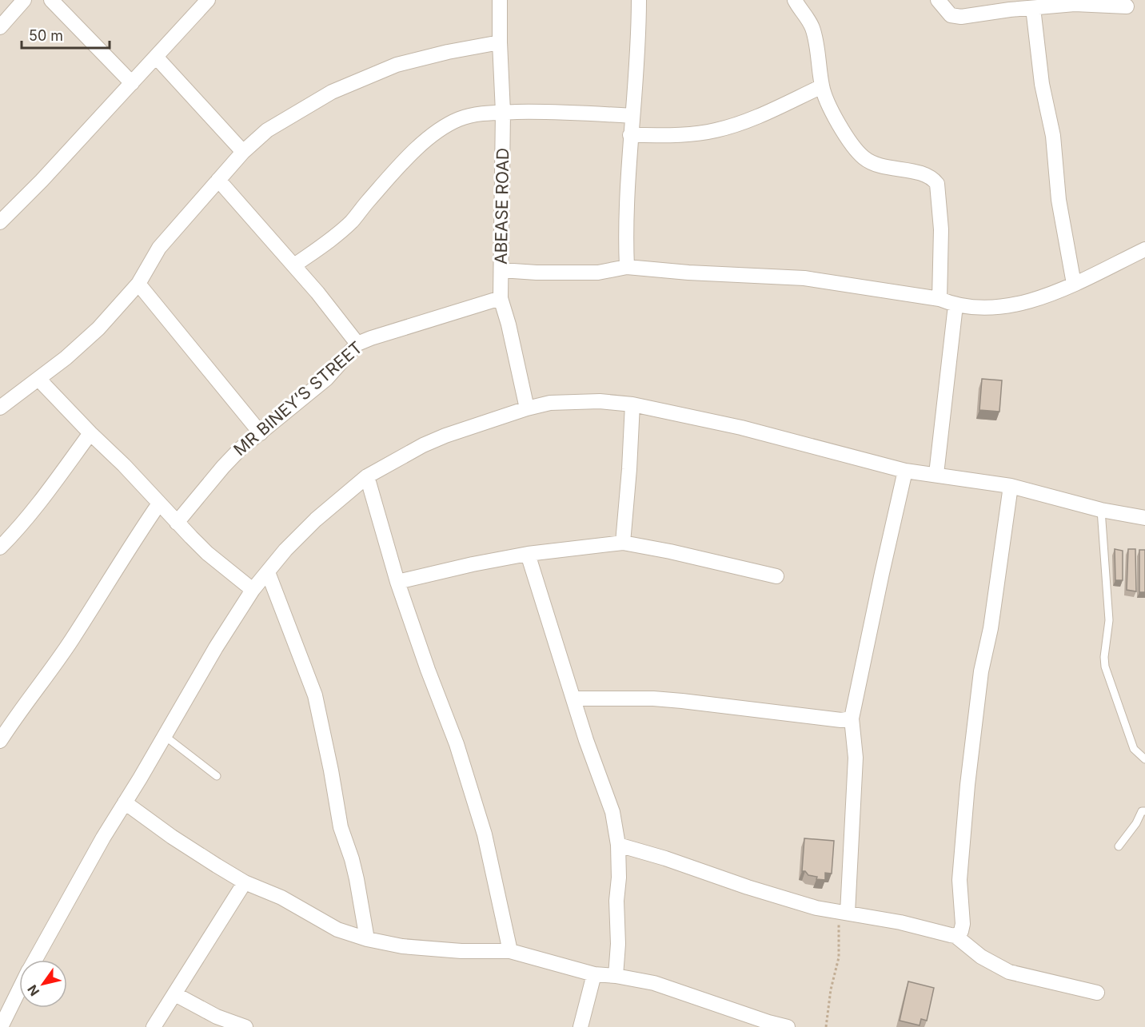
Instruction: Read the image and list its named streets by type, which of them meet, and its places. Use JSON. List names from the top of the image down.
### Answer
{
  "streets": {
    "street": ["ABEASE ROAD", "MR BINEY’S STREET"]
  },
  "crossings": [
    ["ABEASE ROAD", "MR BINEY’S STREET"]
  ],
  "scale_bar": "50 m",
  "north": "bottom left"
}
